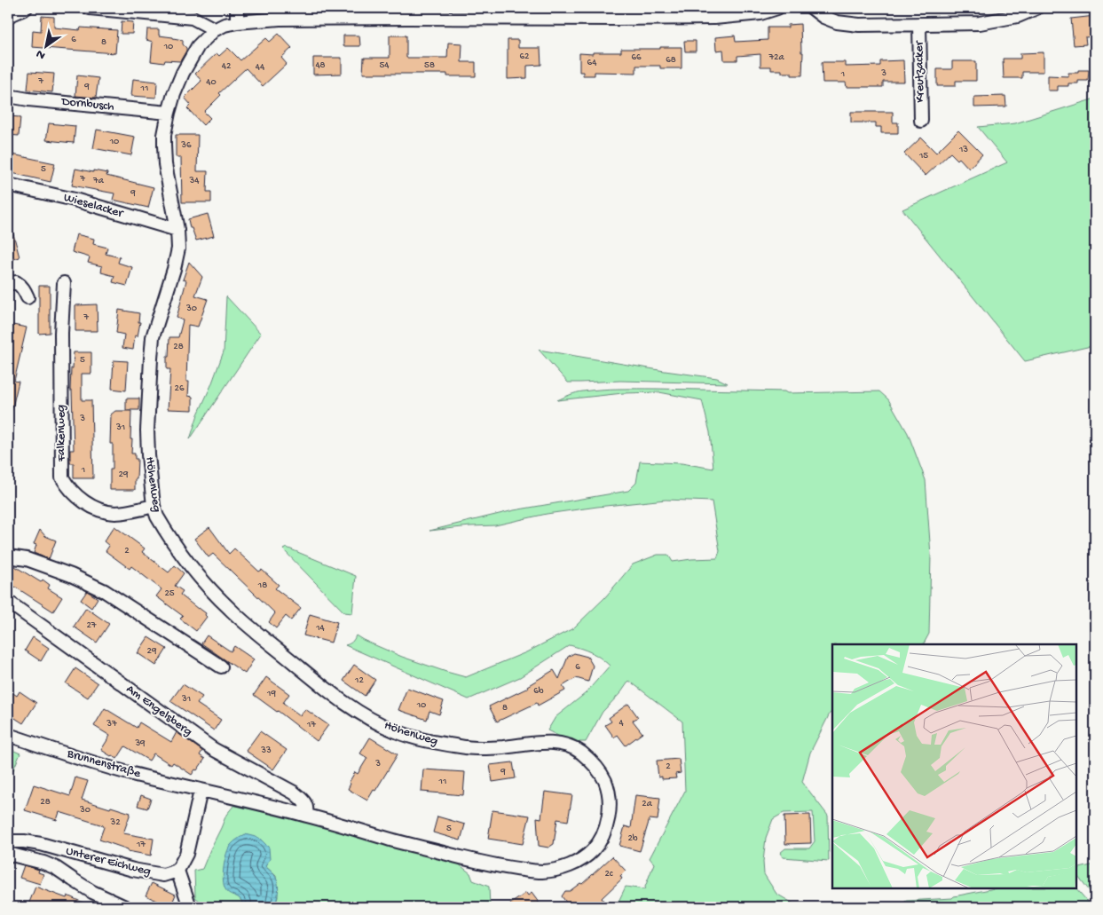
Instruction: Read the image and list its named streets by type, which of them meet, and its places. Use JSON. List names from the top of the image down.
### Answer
{
  "streets": {
    "street": [
      "Kreutzacker",
      "Dornbusch",
      "Wieselacker",
      "Falkenweg",
      "Höhenweg",
      "Am Engelsberg",
      "Brunnenstraße",
      "Unterer Eichweg"
    ]
  },
  "crossings": [
    ["Dornbusch", "Höhenweg"],
    ["Wieselacker", "Höhenweg"],
    ["Falkenweg", "Höhenweg"],
    ["Höhenweg", "Am Engelsberg"],
    ["Höhenweg", "Brunnenstraße"]
  ],
  "house_numbers": [
    "6",
    "8",
    "10",
    "62",
    "66",
    "72a",
    "68",
    "64",
    "48",
    "54",
    "58",
    "42",
    "44",
    "3",
    "1",
    "7",
    "40",
    "9",
    "11",
    "10",
    "36",
    "13",
    "15",
    "5",
    "7",
    "7a",
    "34",
    "9",
    "30",
    "7",
    "28",
    "5",
    "26",
    "3",
    "31",
    "1",
    "29",
    "2",
    "18",
    "25",
    "27",
    "14",
    "29",
    "6",
    "12",
    "6b",
    "19",
    "31",
    "10",
    "8",
    "4",
    "37",
    "17",
    "39",
    "33",
    "3",
    "2",
    "9",
    "11",
    "28",
    "2a",
    "30",
    "32",
    "5",
    "2b",
    "17",
    "2c"
  ],
  "north": "bottom left"
}
